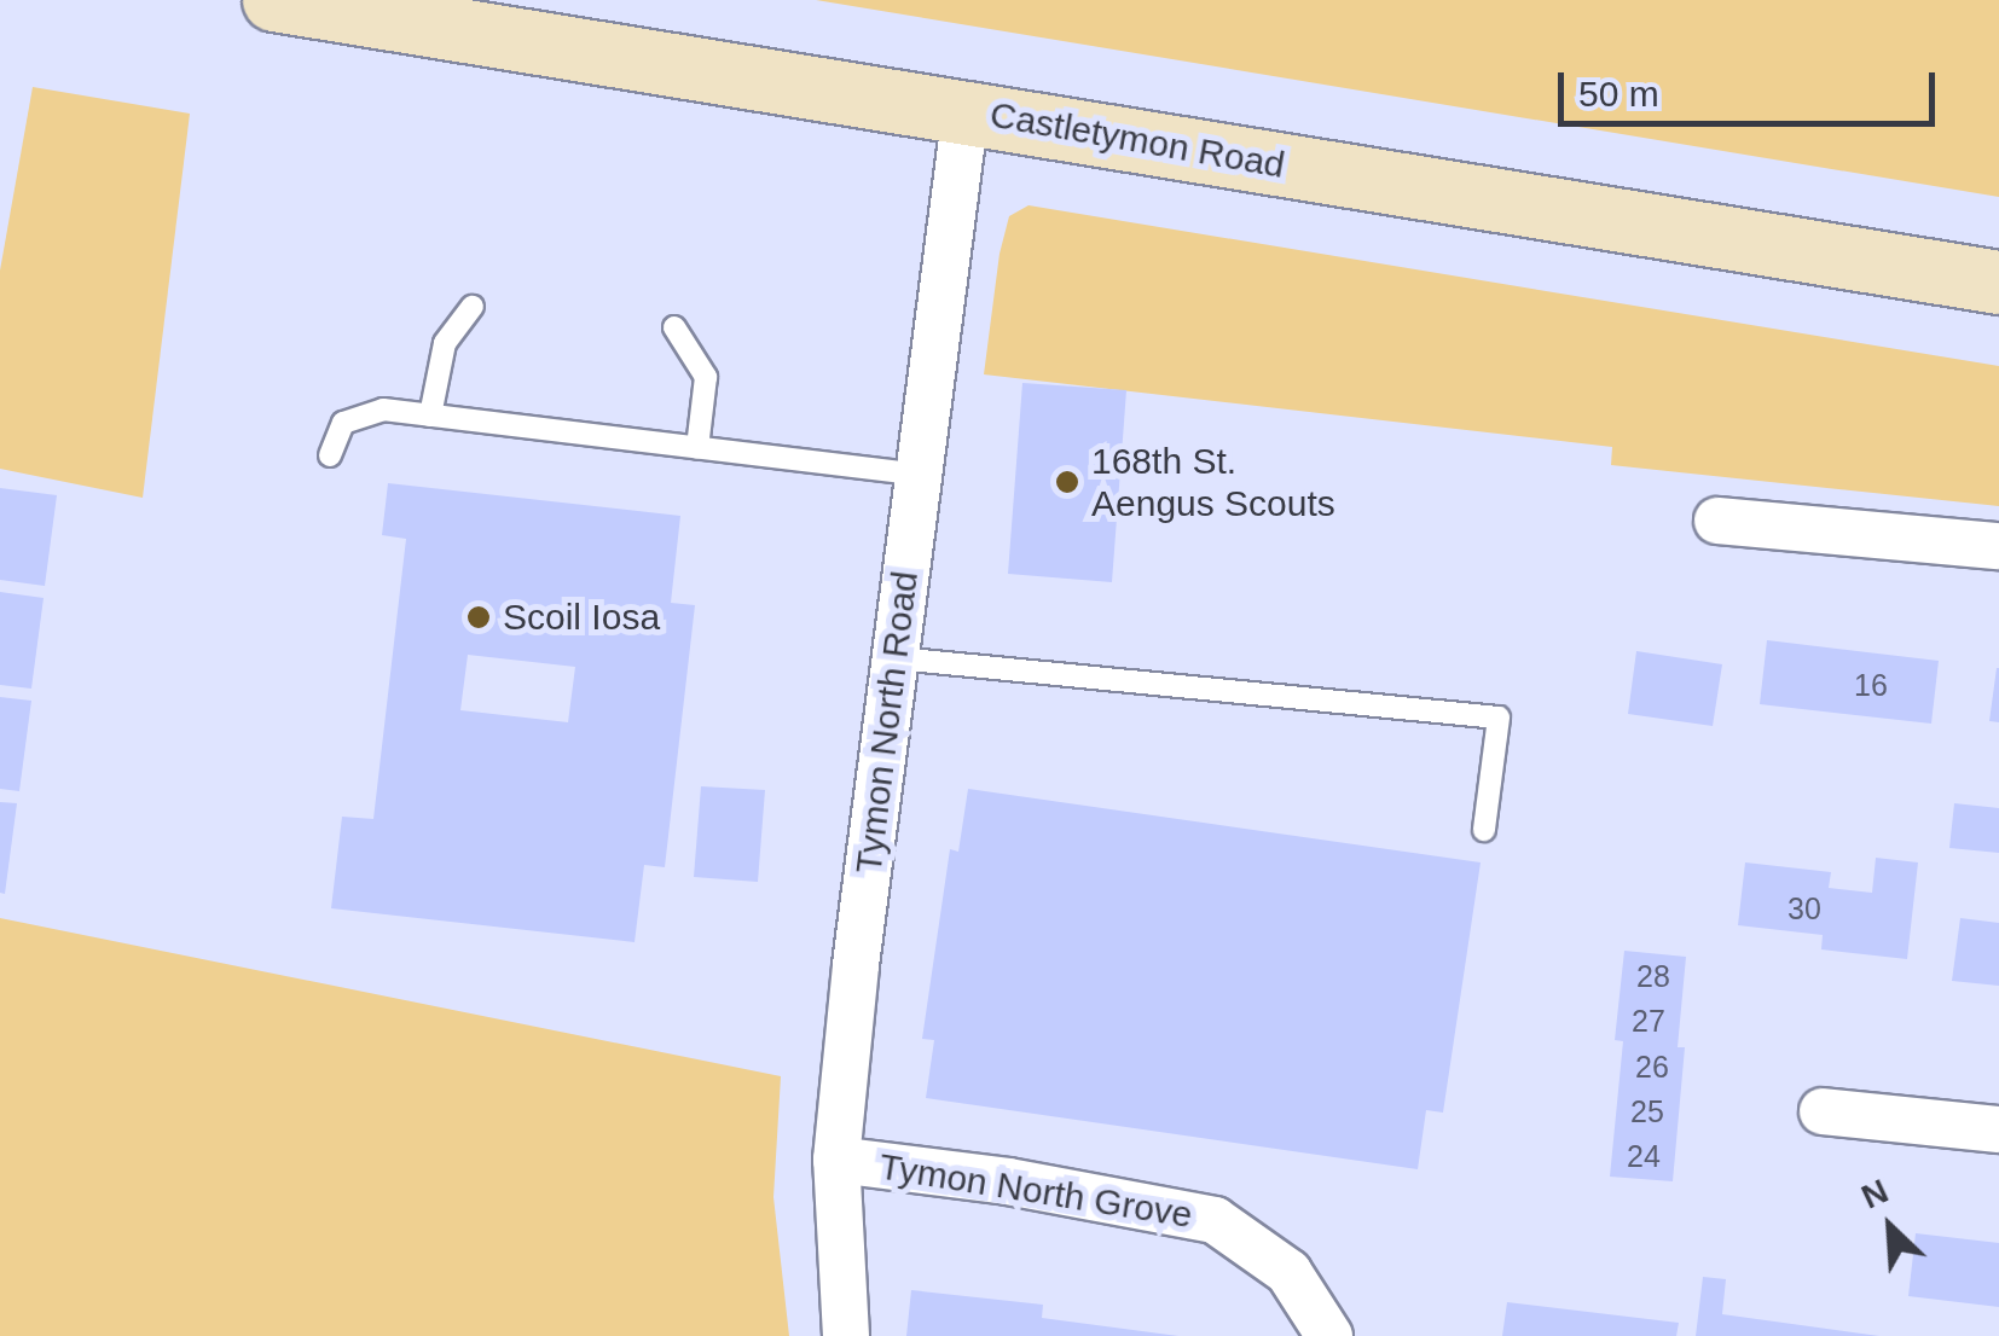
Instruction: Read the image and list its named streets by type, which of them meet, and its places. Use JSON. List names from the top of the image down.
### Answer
{
  "streets": {
    "street": ["Castletymon Road", "Tymon North Road", "Tymon North Grove"]
  },
  "crossings": [
    ["Castletymon Road", "Tymon North Road"],
    ["Tymon North Road", "Tymon North Grove"]
  ],
  "places": ["168th St. Aengus Scouts", "Scoil Iosa"],
  "house_numbers": [
    "16",
    "30",
    "28",
    "27",
    "26",
    "25",
    "24"
  ],
  "scale_bar": "50 m",
  "north": "top left"
}
